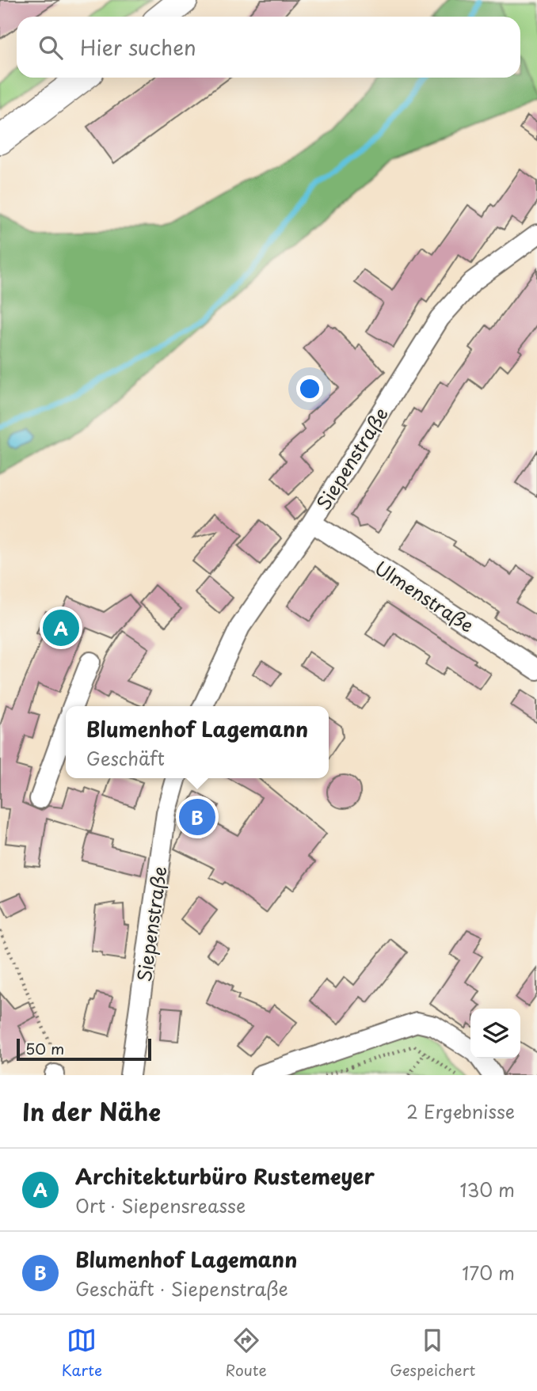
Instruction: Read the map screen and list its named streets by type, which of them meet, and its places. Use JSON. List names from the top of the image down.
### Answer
{
  "streets": {
    "street": ["Siepenstraße", "Ulmenstraße"]
  },
  "crossings": [
    ["Siepenstraße", "Ulmenstraße"]
  ],
  "scale_bar": "50 m",
  "page": {
    "search": "Hier suchen",
    "pins": ["A", "B"],
    "popup": ["Blumenhof Lagemann", "Geschäft"],
    "scale": "50 m",
    "heading": ["In der Nähe", "2 Ergebnisse"],
    "list": [
      {
        "mark": "A",
        "name": "Architekturbüro Rustemeyer",
        "note": "Ort · Siepensreasse",
        "value": "130 m"
      },
      {
        "mark": "B",
        "name": "Blumenhof Lagemann",
        "note": "Geschäft · Siepenstraße",
        "value": "170 m"
      }
    ],
    "nav": ["Karte", "Route", "Gespeichert"]
  }
}
